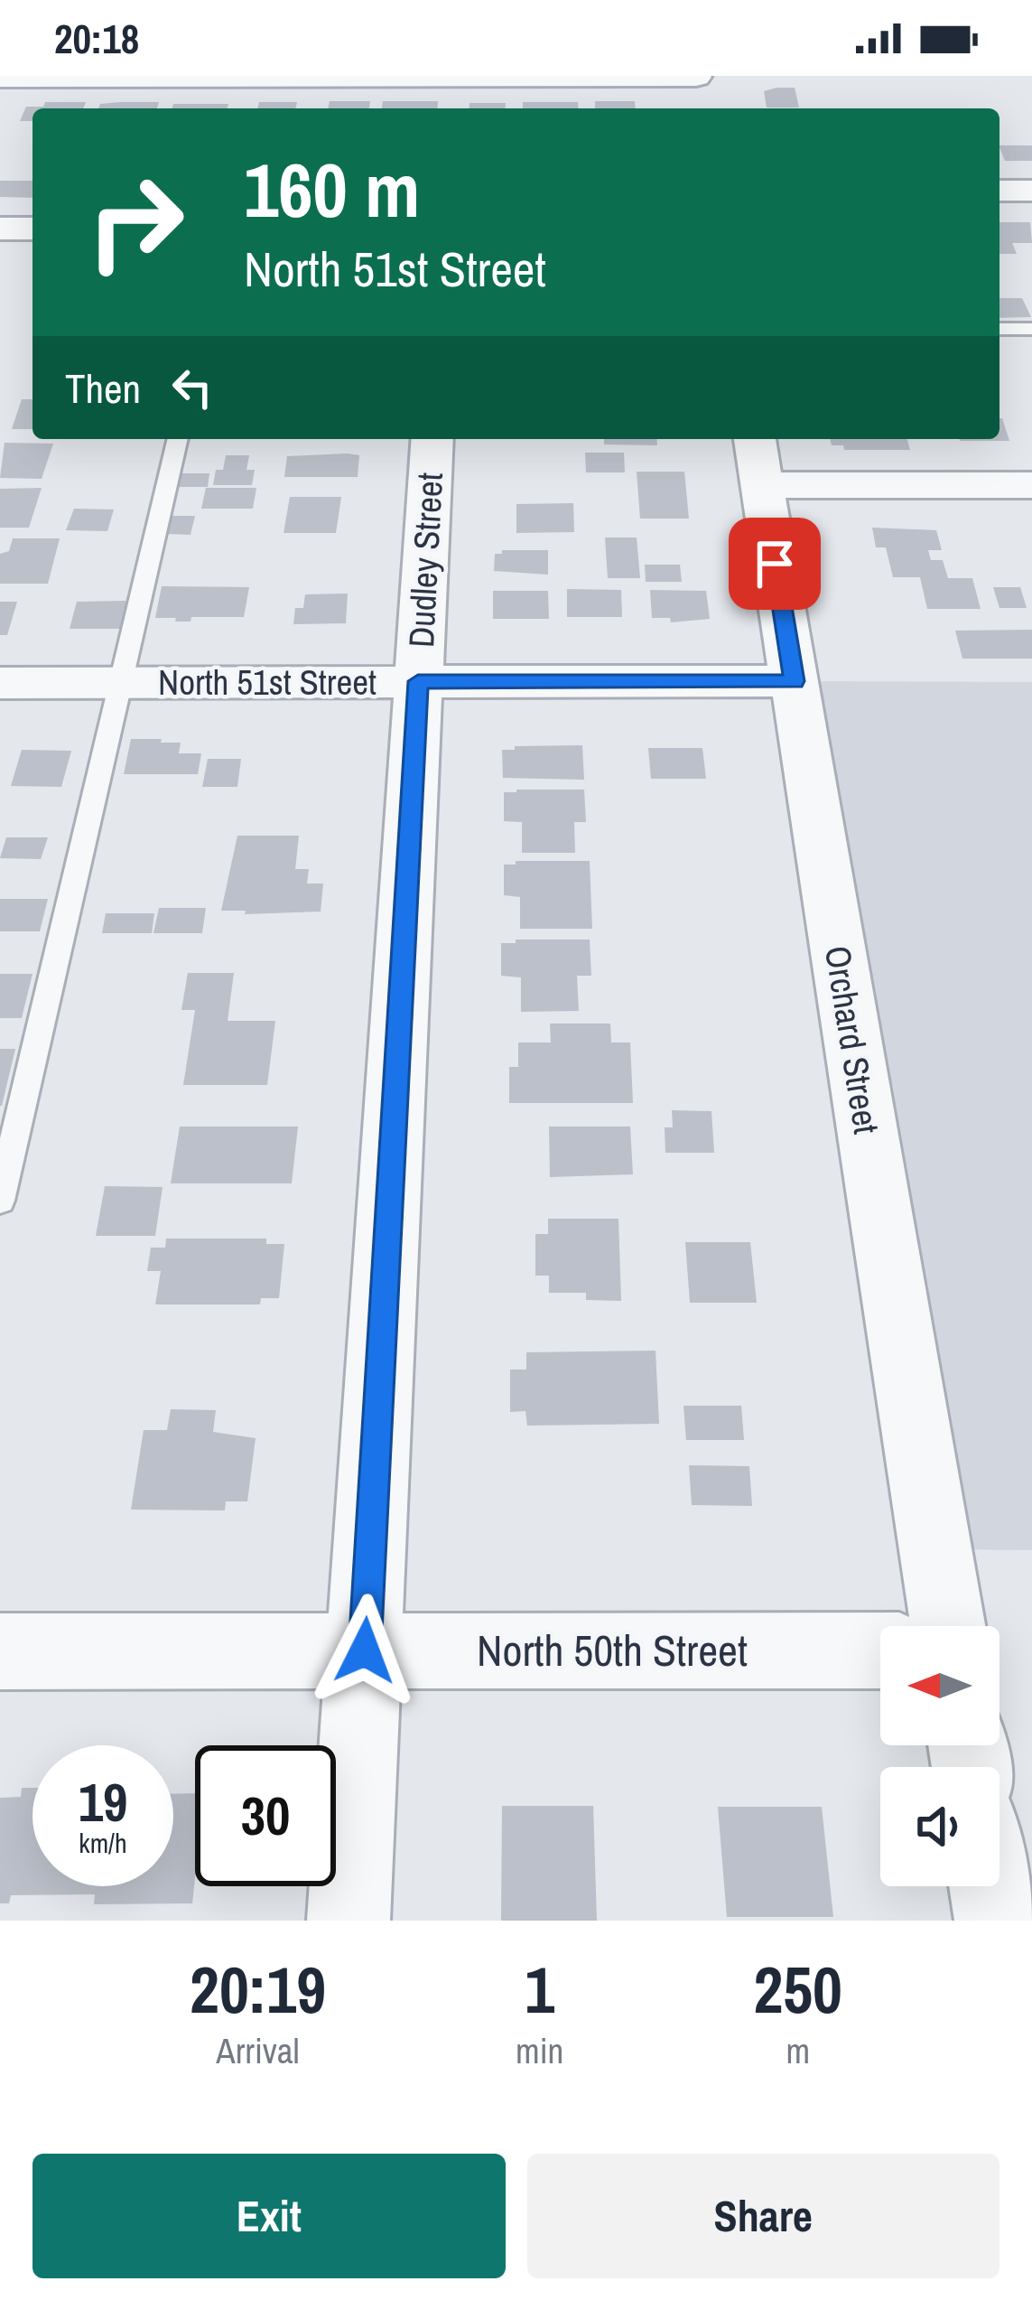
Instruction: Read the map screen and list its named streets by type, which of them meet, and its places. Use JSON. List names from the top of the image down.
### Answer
{
  "streets": {
    "street": [
      "Dudley Street",
      "North 51st Street",
      "Orchard Street",
      "North 50th Street"
    ]
  },
  "crossings": [
    ["Dudley Street", "North 51st Street"],
    ["Dudley Street", "North 50th Street"],
    ["North 51st Street", "Orchard Street"]
  ],
  "north": "left",
  "page": {
    "status": "20:18",
    "turn": ["160 m", "North 51st Street"],
    "then": "Then",
    "speed": "19 km/h",
    "limit": "30",
    "eta": [
      "20:19",
      "Arrival",
      "1",
      "min",
      "250",
      "m"
    ],
    "buttons": ["Exit", "Share"]
  }
}
